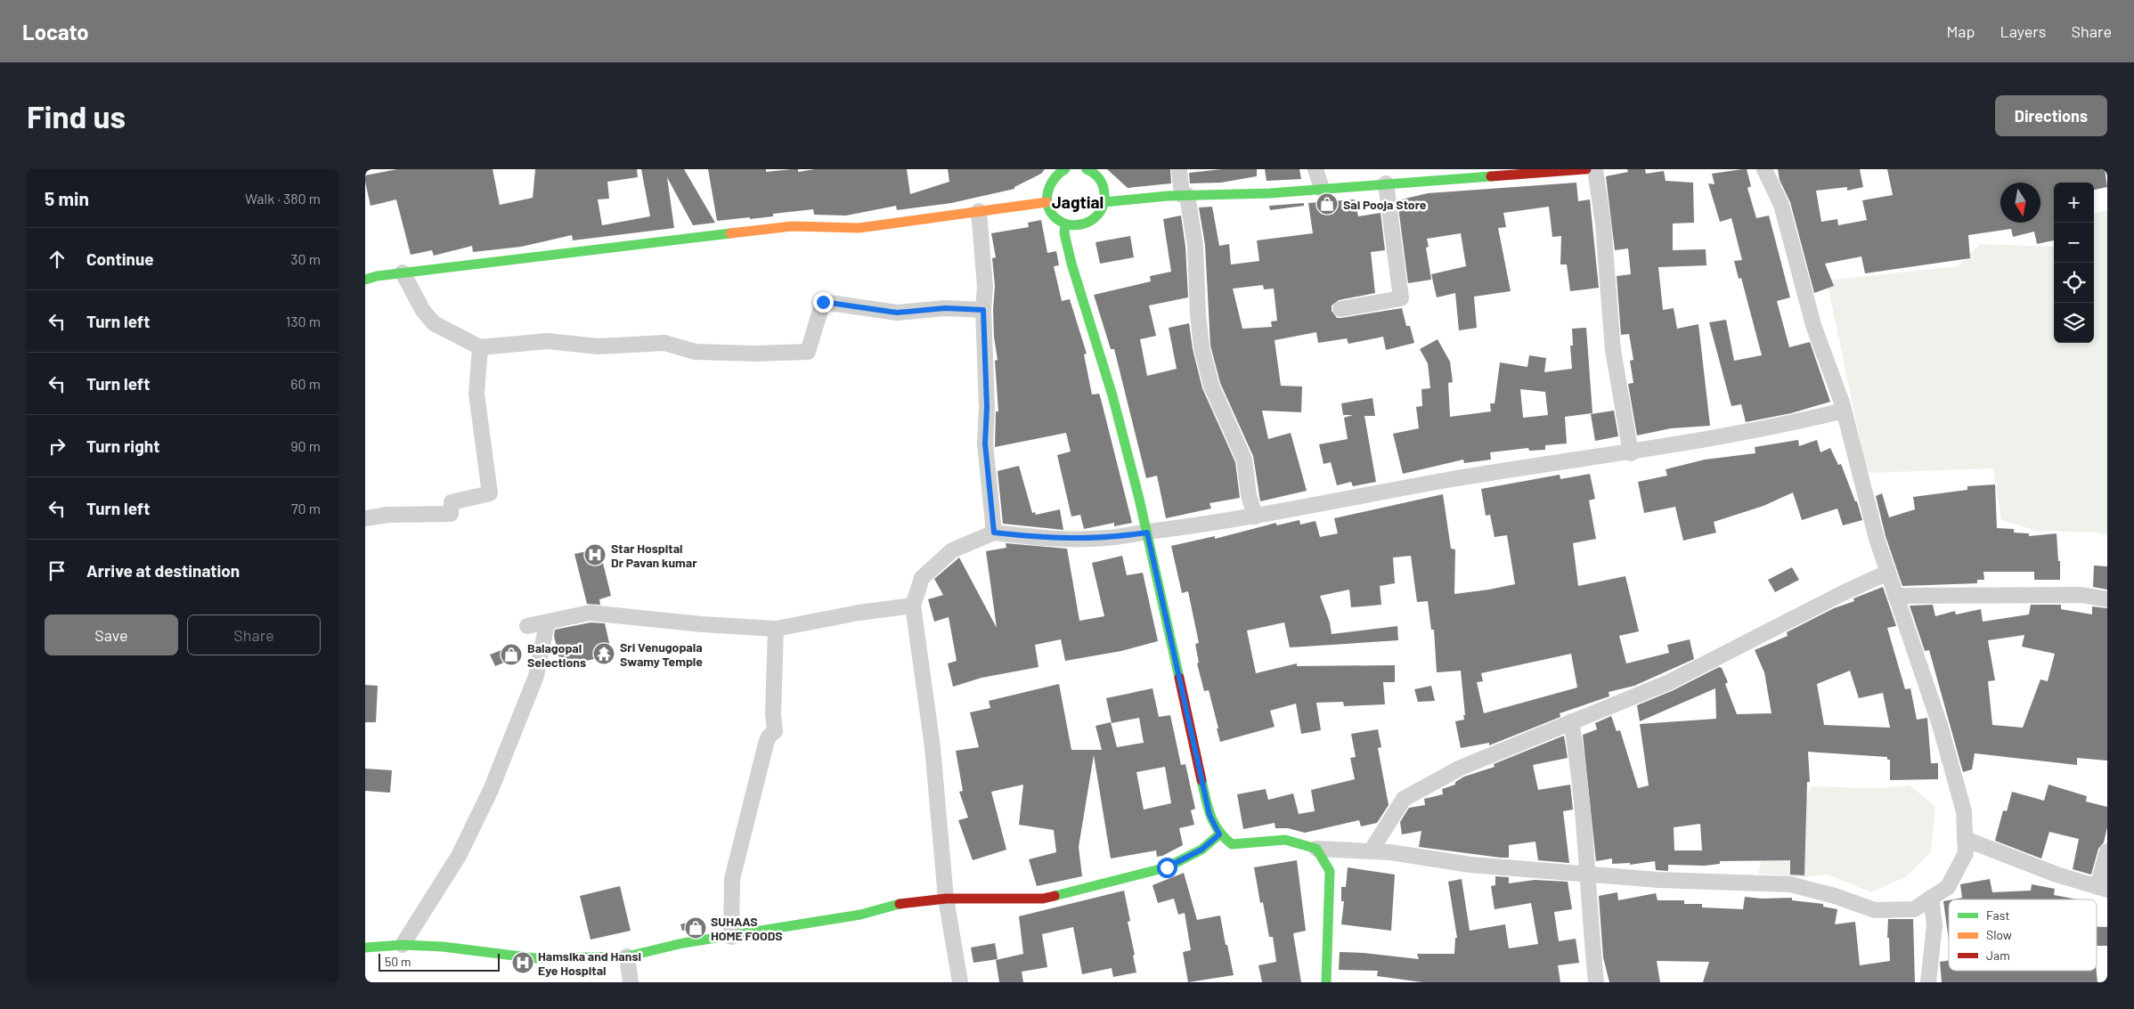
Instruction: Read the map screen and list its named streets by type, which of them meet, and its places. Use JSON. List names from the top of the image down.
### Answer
{
  "districts": ["Jagtial"],
  "places": {
    "shop": ["Sai Pooja Store", "Balagopal Selections", "SUHAAS HOME FOODS"],
    "hospital": ["Star Hospital Dr Pavan kumar", "Hamsika and Hansi Eye Hospital"],
    "temple": ["Sri Venugopala Swamy Temple"]
  },
  "legend": ["Fast", "Slow", "Jam"],
  "scale_bar": "50 m",
  "north": "bottom",
  "page": {
    "header": "Locato",
    "nav": ["Map", "Layers", "Share"],
    "buttons": [
      "Directions",
      ["Save", "Share"]
    ],
    "title": "Find us",
    "heading": ["5 min", "Walk · 380 m"],
    "map_buttons": ["+", "−"],
    "list": [
      ["Continue", "30 m"],
      ["Turn left", "130 m"],
      ["Turn left", "60 m"],
      ["Turn right", "90 m"],
      ["Turn left", "70 m"],
      "Arrive at destination"
    ],
    "scale": "50 m"
  }
}
